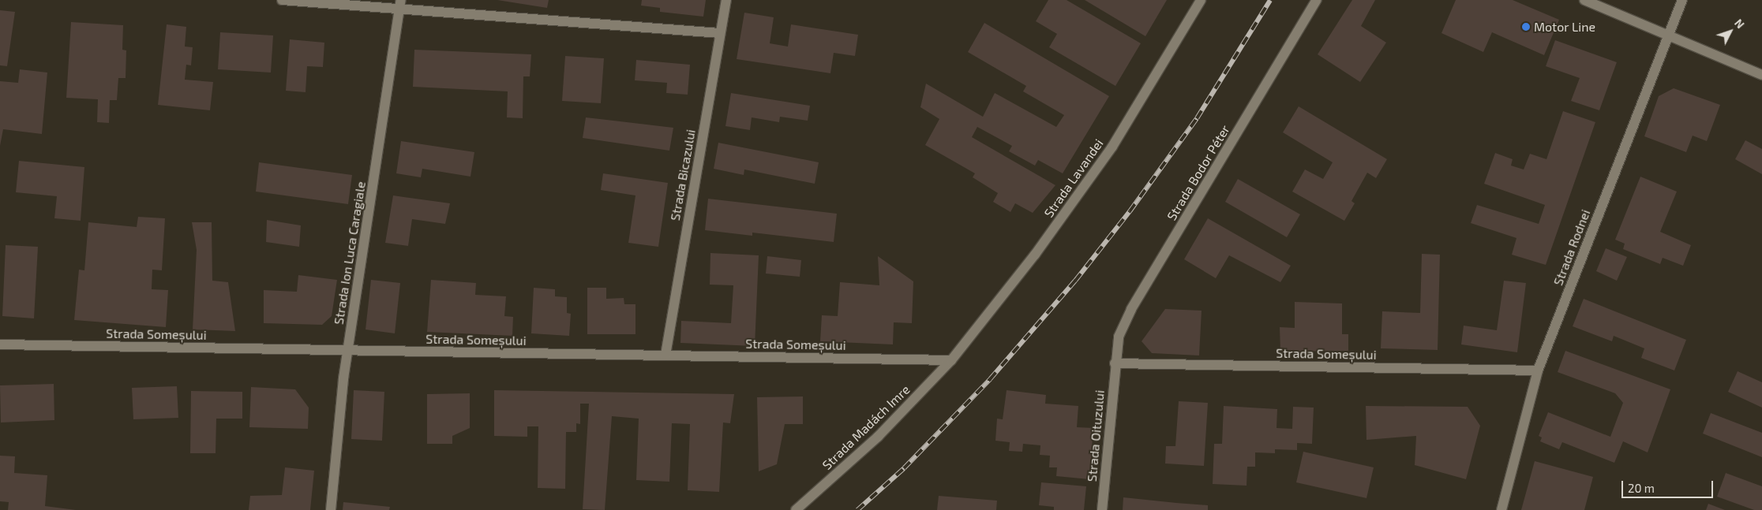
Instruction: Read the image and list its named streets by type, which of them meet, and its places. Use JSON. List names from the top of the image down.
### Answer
{
  "streets": {
    "street": [
      "Strada Bodor Péter",
      "Strada Bicazului",
      "Strada Lavandei",
      "Strada Rodnei",
      "Strada Ion Luca Caragiale",
      "Strada Someșului",
      "Strada Madách Imre",
      "Strada Oituzului"
    ]
  },
  "crossings": [
    ["Strada Bodor Péter", "Strada Someșului"],
    ["Strada Bodor Péter", "Strada Oituzului"],
    ["Strada Bicazului", "Strada Someșului"],
    ["Strada Lavandei", "Strada Someșului"],
    ["Strada Lavandei", "Strada Madách Imre"],
    ["Strada Rodnei", "Strada Someșului"],
    ["Strada Ion Luca Caragiale", "Strada Someșului"],
    ["Strada Someșului", "Strada Madách Imre"],
    ["Strada Someșului", "Strada Oituzului"]
  ],
  "places": ["Motor Line"],
  "scale_bar": "20 m",
  "north": "top right"
}
